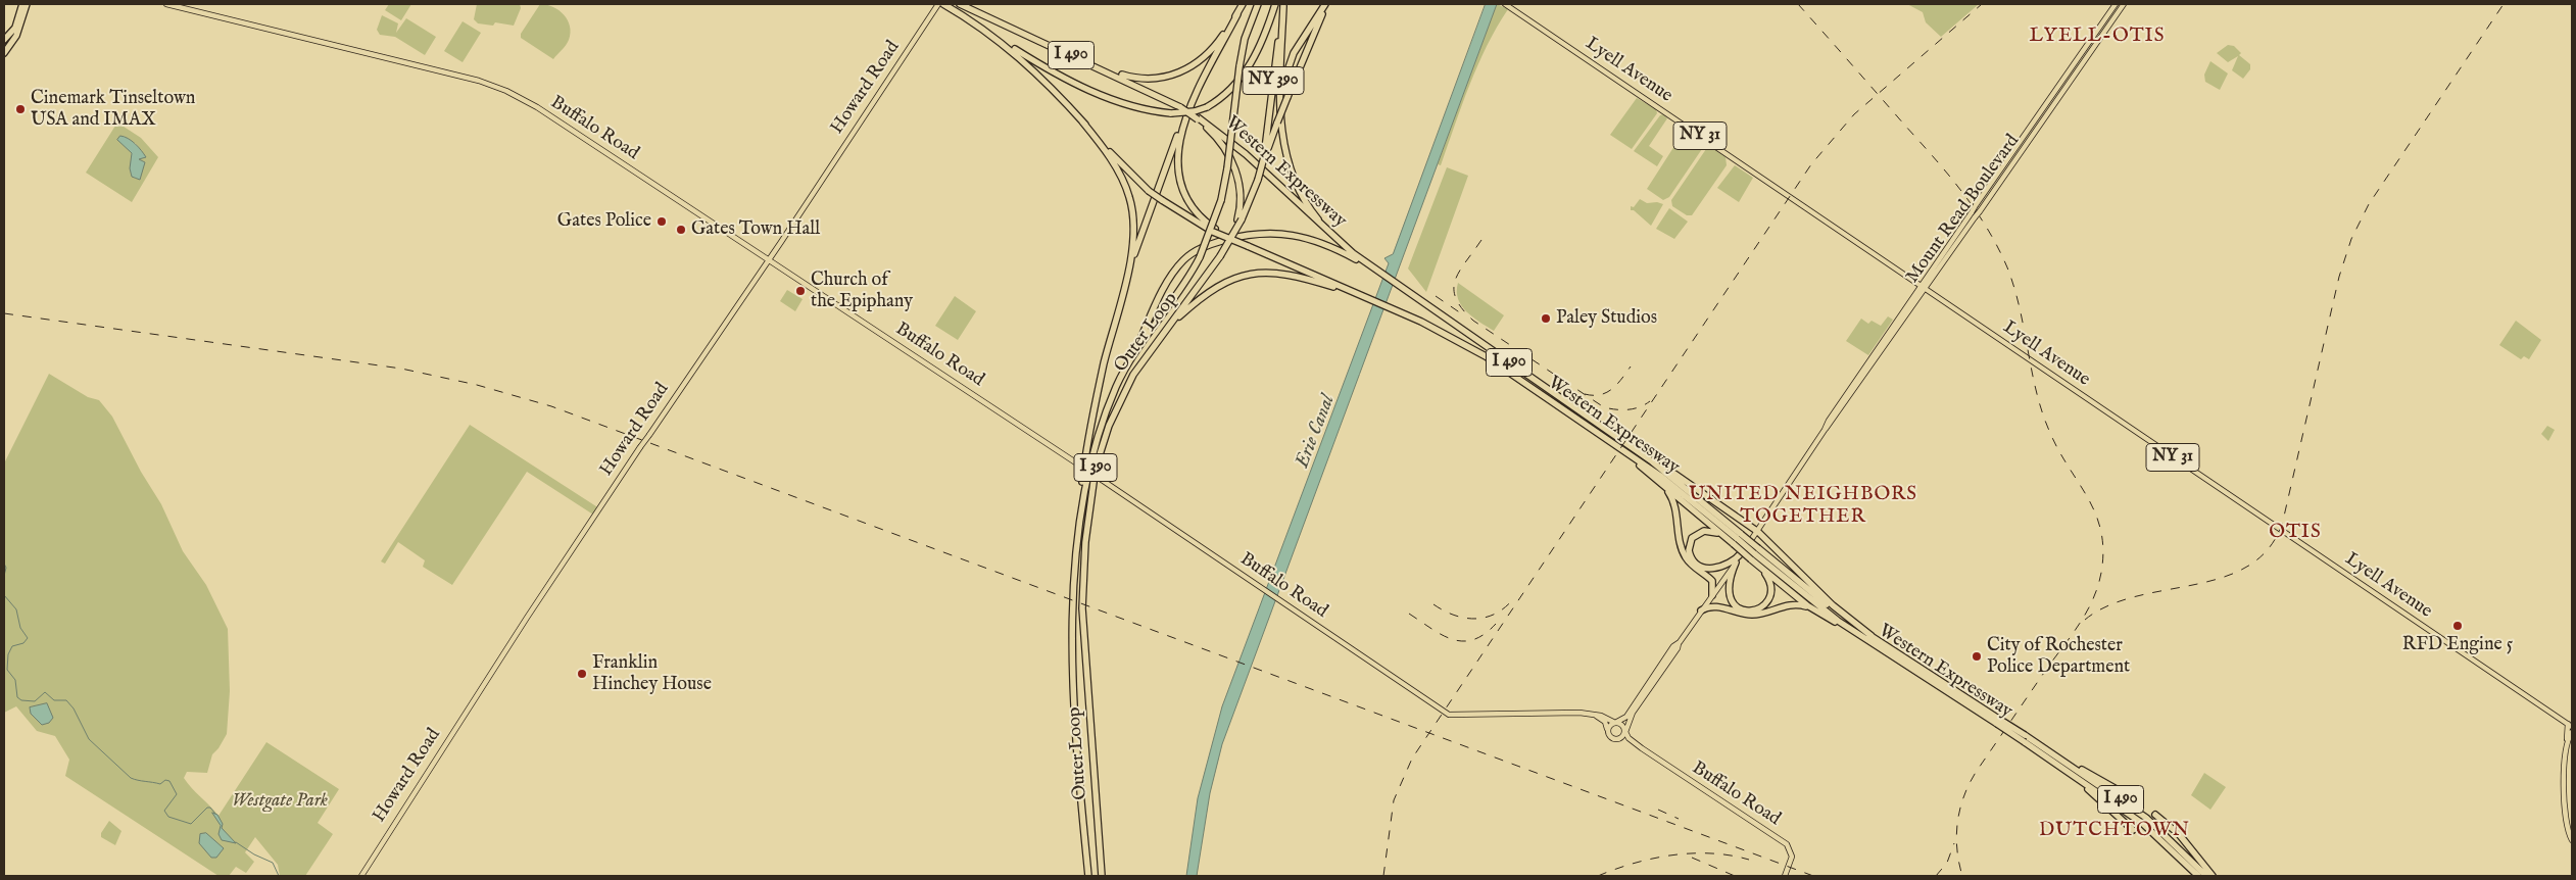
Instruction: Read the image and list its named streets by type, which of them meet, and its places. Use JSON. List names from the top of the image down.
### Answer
{
  "streets": {
    "highway": [
      "I 490",
      "NY 390",
      "Western Expressway",
      "Outer Loop",
      "I 390"
    ],
    "main road": [
      "Lyell Avenue",
      "Howard Road",
      "Buffalo Road",
      "NY 31",
      "Mount Read Boulevard"
    ]
  },
  "crossings": [
    ["Lyell Avenue", "NY 31"],
    ["Lyell Avenue", "Mount Read Boulevard"],
    ["NY 390", "Outer Loop"],
    ["Howard Road", "Buffalo Road"],
    ["Buffalo Road", "Mount Read Boulevard"],
    ["Buffalo Road", "Outer Loop"]
  ],
  "districts": [
    "LYELL-OTIS",
    "UNITED NEIGHBORS TOGETHER",
    "OTIS",
    "DUTCHTOWN"
  ],
  "water": ["Erie Canal"],
  "parks": ["Westgate Park"],
  "places": [
    "Cinemark Tinseltown USA and IMAX",
    "Gates Police",
    "Gates Town Hall",
    "Church of the Epiphany",
    "Paley Studios",
    "RFD Engine 5",
    "City of Rochester Police Department",
    "Franklin Hinchey House"
  ]
}
